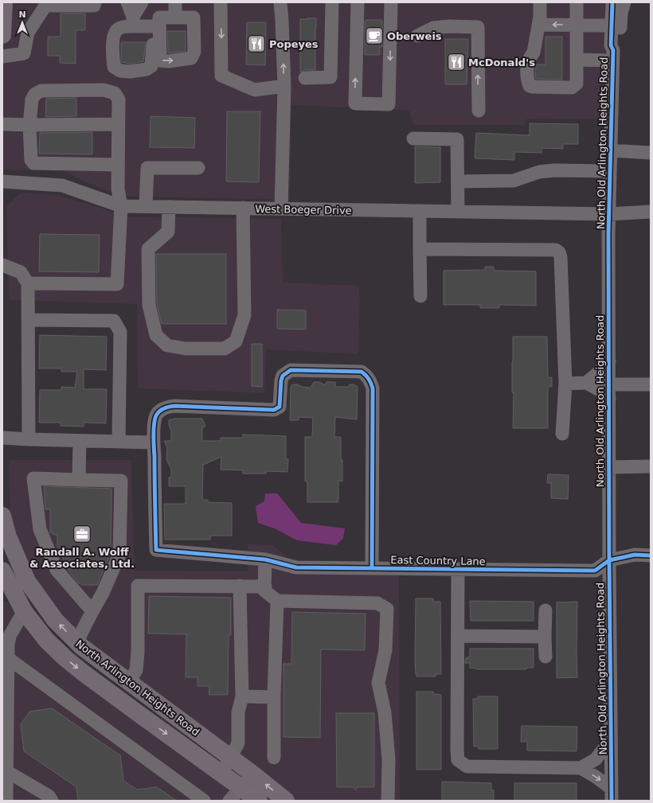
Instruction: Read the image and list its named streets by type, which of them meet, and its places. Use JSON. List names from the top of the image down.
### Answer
{
  "streets": {
    "main road": ["North Arlington Heights Road"],
    "street": ["North Old Arlington Heights Road", "West Boeger Drive", "East Country Lane"]
  },
  "crossings": [
    ["North Old Arlington Heights Road", "West Boeger Drive"],
    ["North Old Arlington Heights Road", "East Country Lane"]
  ],
  "places": {
    "cafe": ["Oberweis"],
    "restaurant": ["Popeyes", "McDonald's"],
    "office": ["Randall A. Wolff & Associates, Ltd."]
  },
  "north": "top"
}
